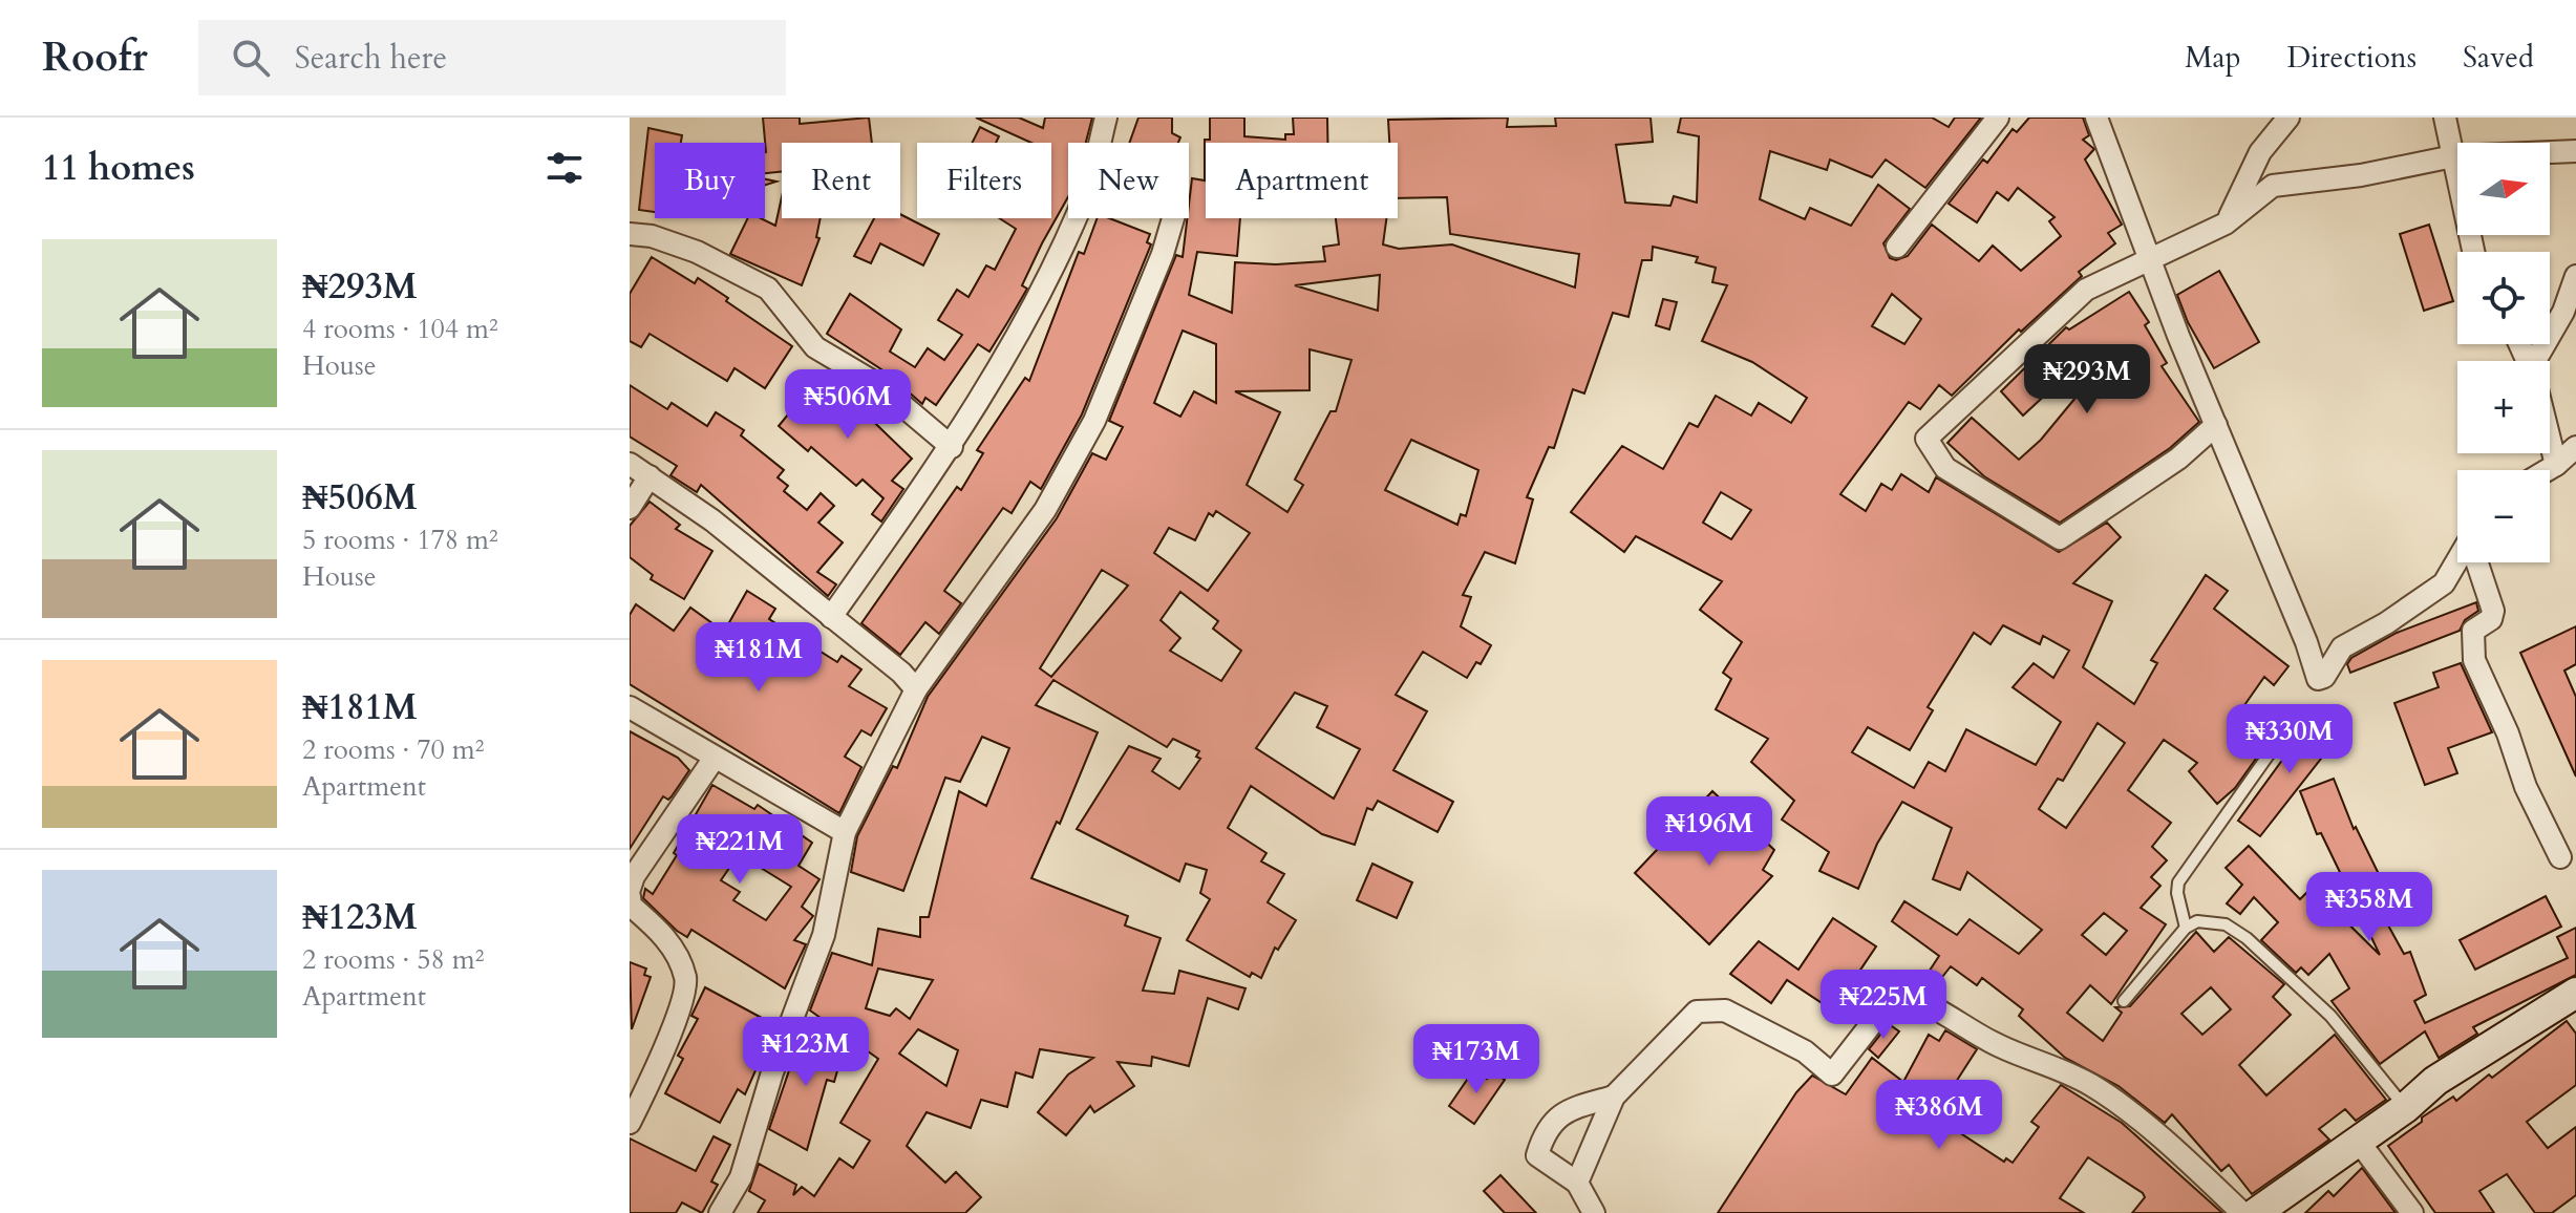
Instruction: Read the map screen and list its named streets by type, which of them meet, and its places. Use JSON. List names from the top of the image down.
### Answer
{
  "north": "right",
  "page": {
    "header": "Roofr",
    "search": "Search here",
    "nav": ["Map", "Directions", "Saved"],
    "heading": "11 homes",
    "map_buttons": ["+", "−"],
    "chip": [
      "Buy",
      "Rent",
      "Filters",
      "New",
      "Apartment"
    ],
    "list": [
      {
        "name": "₦293M",
        "note": "4 rooms · 104 m² · House"
      },
      {
        "name": "₦506M",
        "note": "5 rooms · 178 m² · House"
      },
      {
        "name": "₦181M",
        "note": "2 rooms · 70 m² · Apartment"
      },
      {
        "name": "₦123M",
        "note": "2 rooms · 58 m² · Apartment"
      }
    ],
    "price": [
      "₦293M",
      "₦506M",
      "₦181M",
      "₦330M",
      "₦196M",
      "₦221M",
      "₦358M",
      "₦225M",
      "₦123M",
      "₦173M",
      "₦386M"
    ]
  }
}
